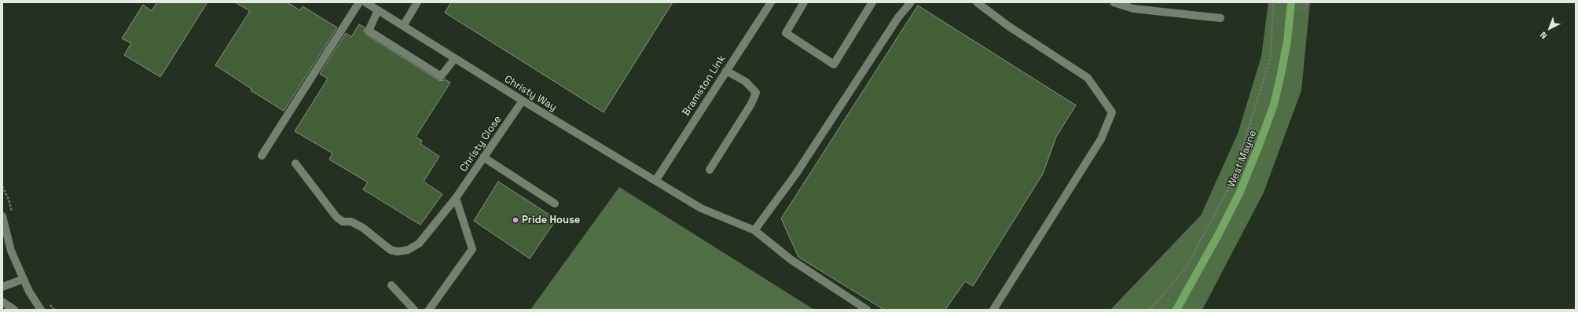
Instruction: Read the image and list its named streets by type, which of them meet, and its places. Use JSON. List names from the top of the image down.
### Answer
{
  "streets": {
    "main road": ["West Mayne"],
    "street": ["Bramston Link", "Christy Way", "Christy Close"]
  },
  "crossings": [
    ["Bramston Link", "Christy Way"],
    ["Christy Way", "Christy Close"]
  ],
  "places": ["Pride House"],
  "north": "bottom left"
}
